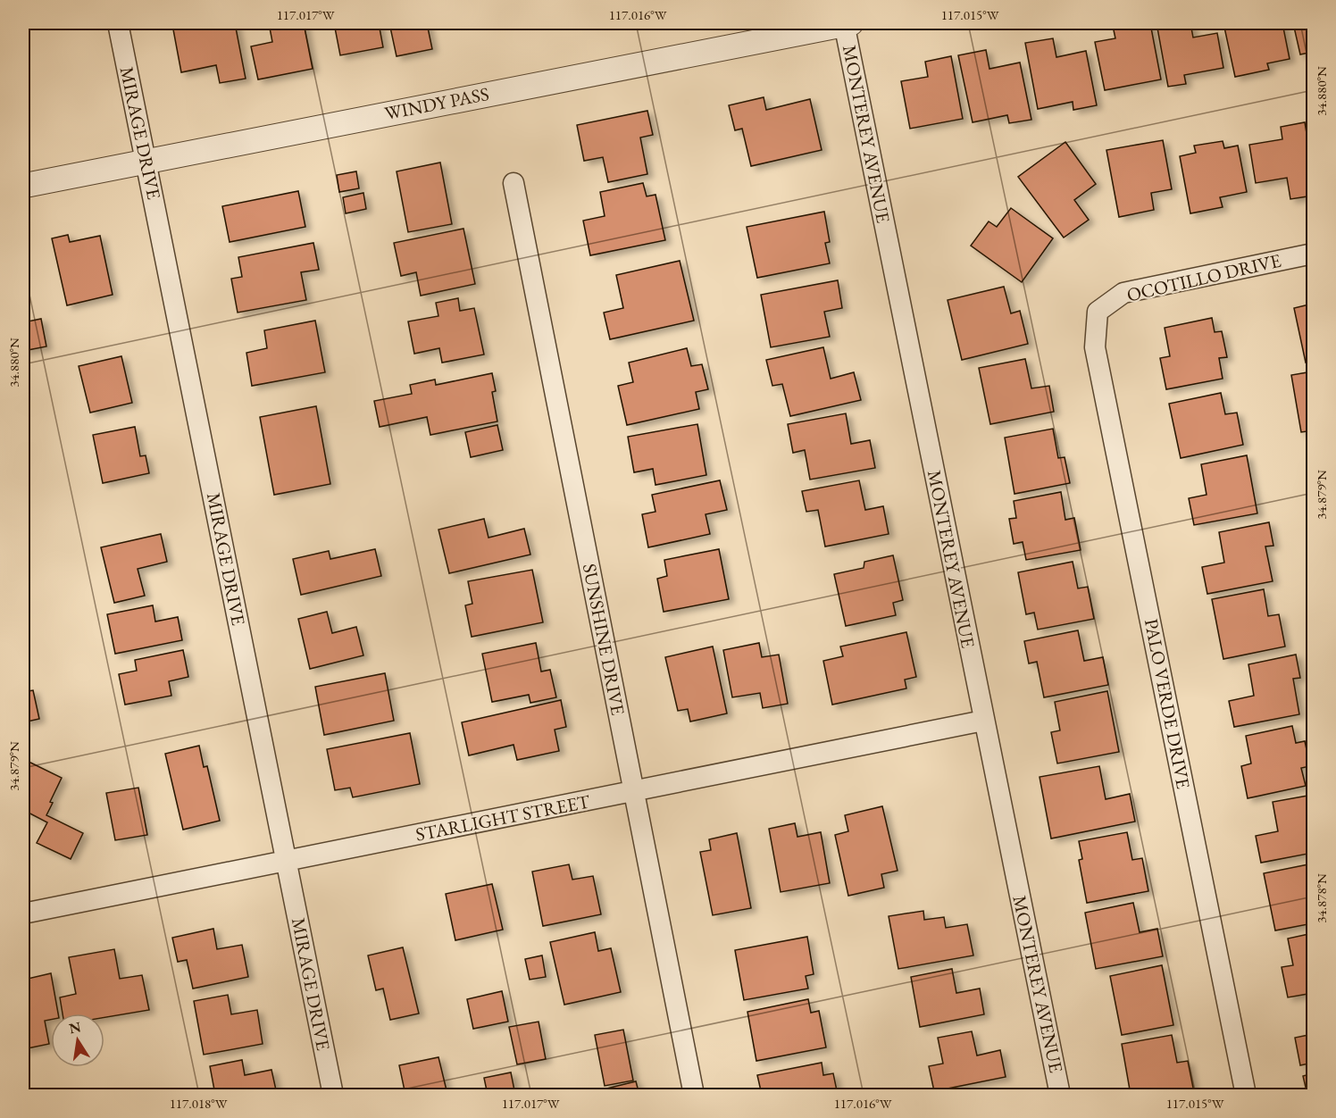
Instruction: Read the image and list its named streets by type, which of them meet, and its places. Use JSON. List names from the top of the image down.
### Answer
{
  "streets": {
    "street": [
      "WINDY PASS",
      "MIRAGE DRIVE",
      "MONTEREY AVENUE",
      "OCOTILLO DRIVE",
      "SUNSHINE DRIVE",
      "PALO VERDE DRIVE",
      "STARLIGHT STREET"
    ]
  },
  "crossings": [
    ["WINDY PASS", "MIRAGE DRIVE"],
    ["WINDY PASS", "MONTEREY AVENUE"],
    ["MIRAGE DRIVE", "STARLIGHT STREET"],
    ["MONTEREY AVENUE", "STARLIGHT STREET"],
    ["OCOTILLO DRIVE", "PALO VERDE DRIVE"],
    ["SUNSHINE DRIVE", "STARLIGHT STREET"]
  ],
  "north": "top",
  "coordinates": [
    "117.017°W",
    "117.016°W",
    "117.015°W",
    "34.880°N",
    "34.879°N",
    "34.878°N",
    "117.018°W"
  ]
}
